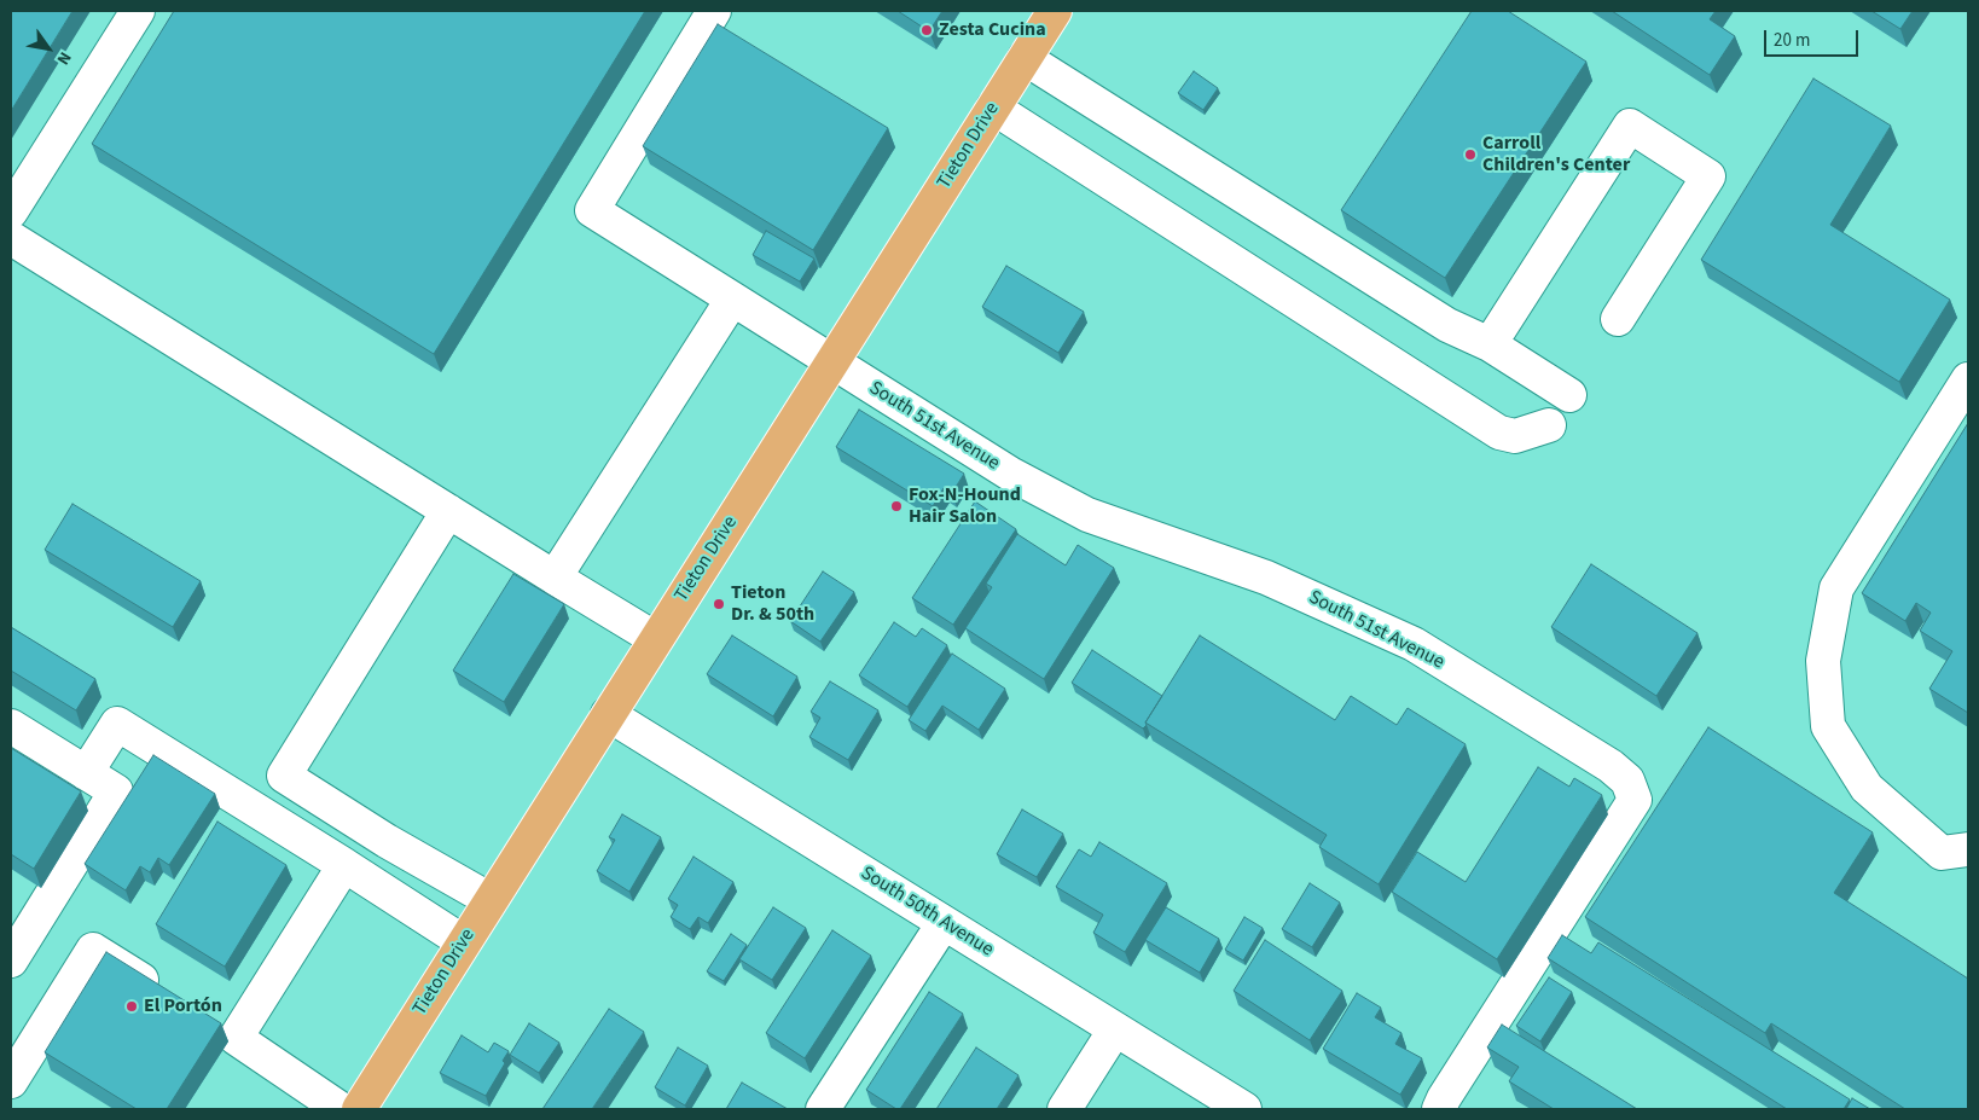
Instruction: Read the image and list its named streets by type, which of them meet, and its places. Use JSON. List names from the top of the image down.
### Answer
{
  "streets": {
    "main road": ["Tieton Drive"],
    "street": ["South 51st Avenue", "South 50th Avenue"]
  },
  "crossings": [
    ["Tieton Drive", "South 51st Avenue"],
    ["Tieton Drive", "South 50th Avenue"]
  ],
  "places": [
    "Zesta Cucina",
    "Carroll Children's Center",
    "Fox-N-Hound Hair Salon",
    "Tieton Dr. & 50th",
    "El Portón"
  ],
  "scale_bar": "20 m",
  "north": "bottom right"
}
